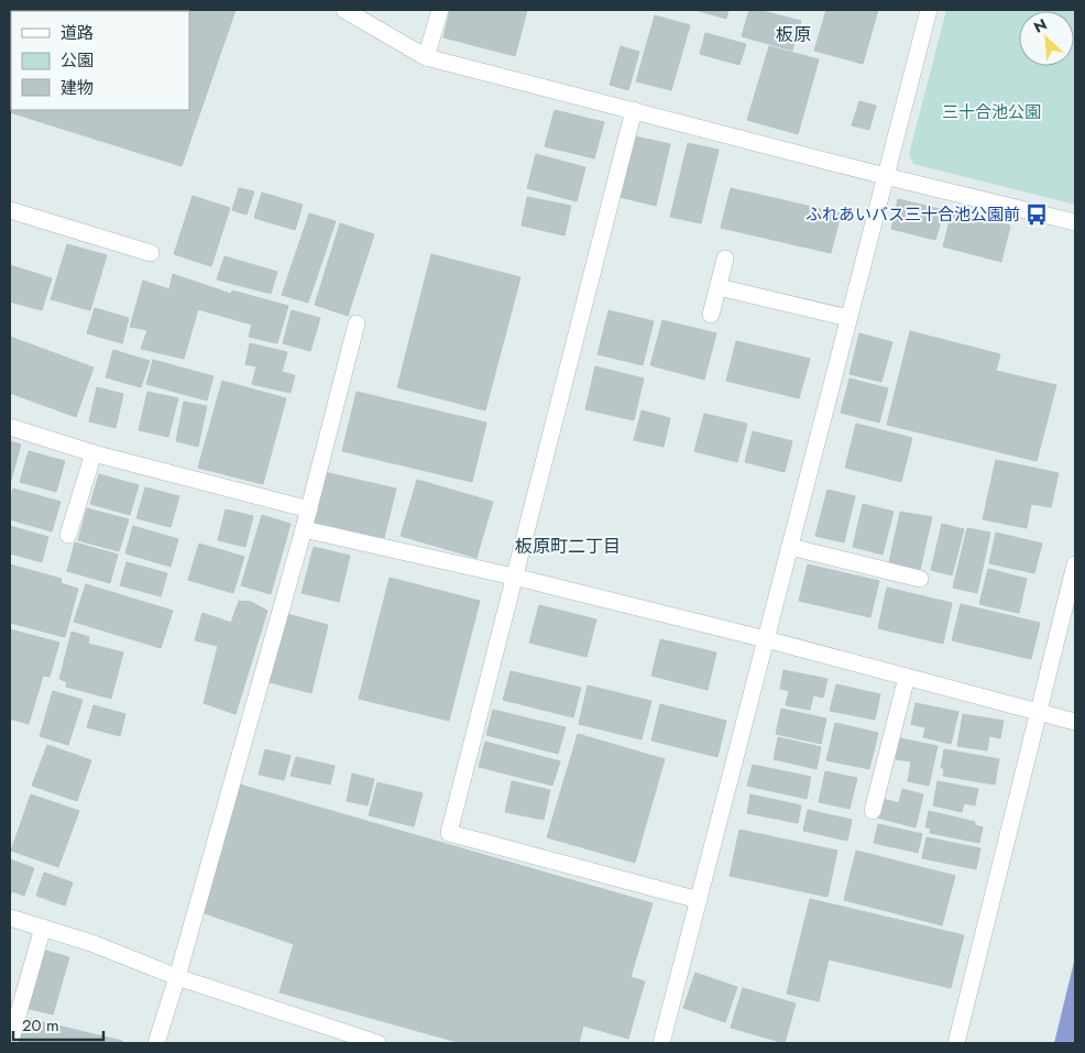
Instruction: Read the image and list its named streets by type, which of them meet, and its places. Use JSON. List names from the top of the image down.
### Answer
{
  "districts": ["板原", "板原町二丁目"],
  "parks": ["三十合池公園"],
  "places": {
    "bus stop": ["ふれあいバス三十合池公園前"]
  },
  "legend": ["道路", "公園", "建物"],
  "scale_bar": "20 m",
  "north": "top left"
}
